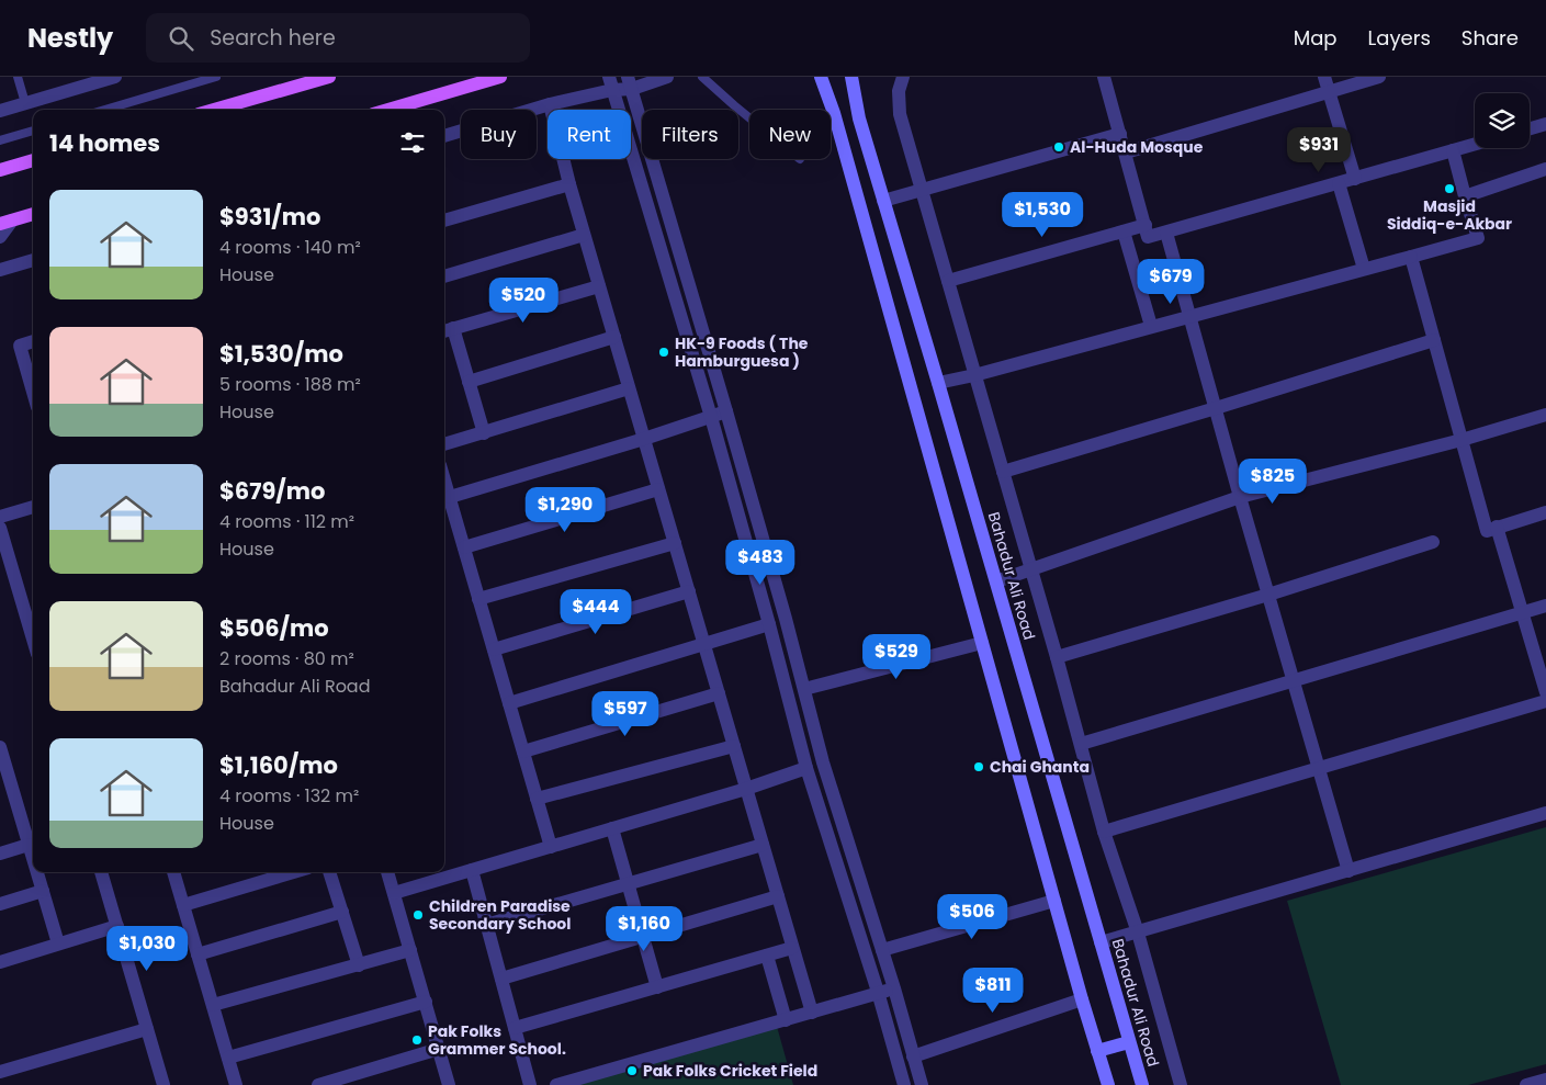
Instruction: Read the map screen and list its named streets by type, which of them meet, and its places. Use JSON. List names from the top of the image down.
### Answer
{
  "streets": {
    "main road": ["Bahadur Ali Road"]
  },
  "places": [
    "Al-Huda Mosque",
    "Masjid Siddiq-e-Akbar",
    "HK-9 Foods ( The Hamburguesa )",
    "Chai Ghanta",
    "Children Paradise Secondary School",
    "Pak Folks Grammer School.",
    "Pak Folks Cricket Field"
  ],
  "page": {
    "header": "Nestly",
    "search": "Search here",
    "nav": ["Map", "Layers", "Share"],
    "chip": [
      "Buy",
      "Rent",
      "Filters",
      "New"
    ],
    "heading": "14 homes",
    "price": [
      "$931",
      "$1,530",
      "$679",
      "$520",
      "$825",
      "$1,290",
      "$483",
      "$444",
      "$529",
      "$597",
      "$506",
      "$1,160",
      "$1,030",
      "$811"
    ],
    "list": [
      {
        "name": "$931/mo",
        "note": "4 rooms · 140 m² · House"
      },
      {
        "name": "$1,530/mo",
        "note": "5 rooms · 188 m² · House"
      },
      {
        "name": "$679/mo",
        "note": "4 rooms · 112 m² · House"
      },
      {
        "name": "$506/mo",
        "note": "2 rooms · 80 m² · Bahadur Ali Road"
      },
      {
        "name": "$1,160/mo",
        "note": "4 rooms · 132 m² · House"
      }
    ]
  }
}
